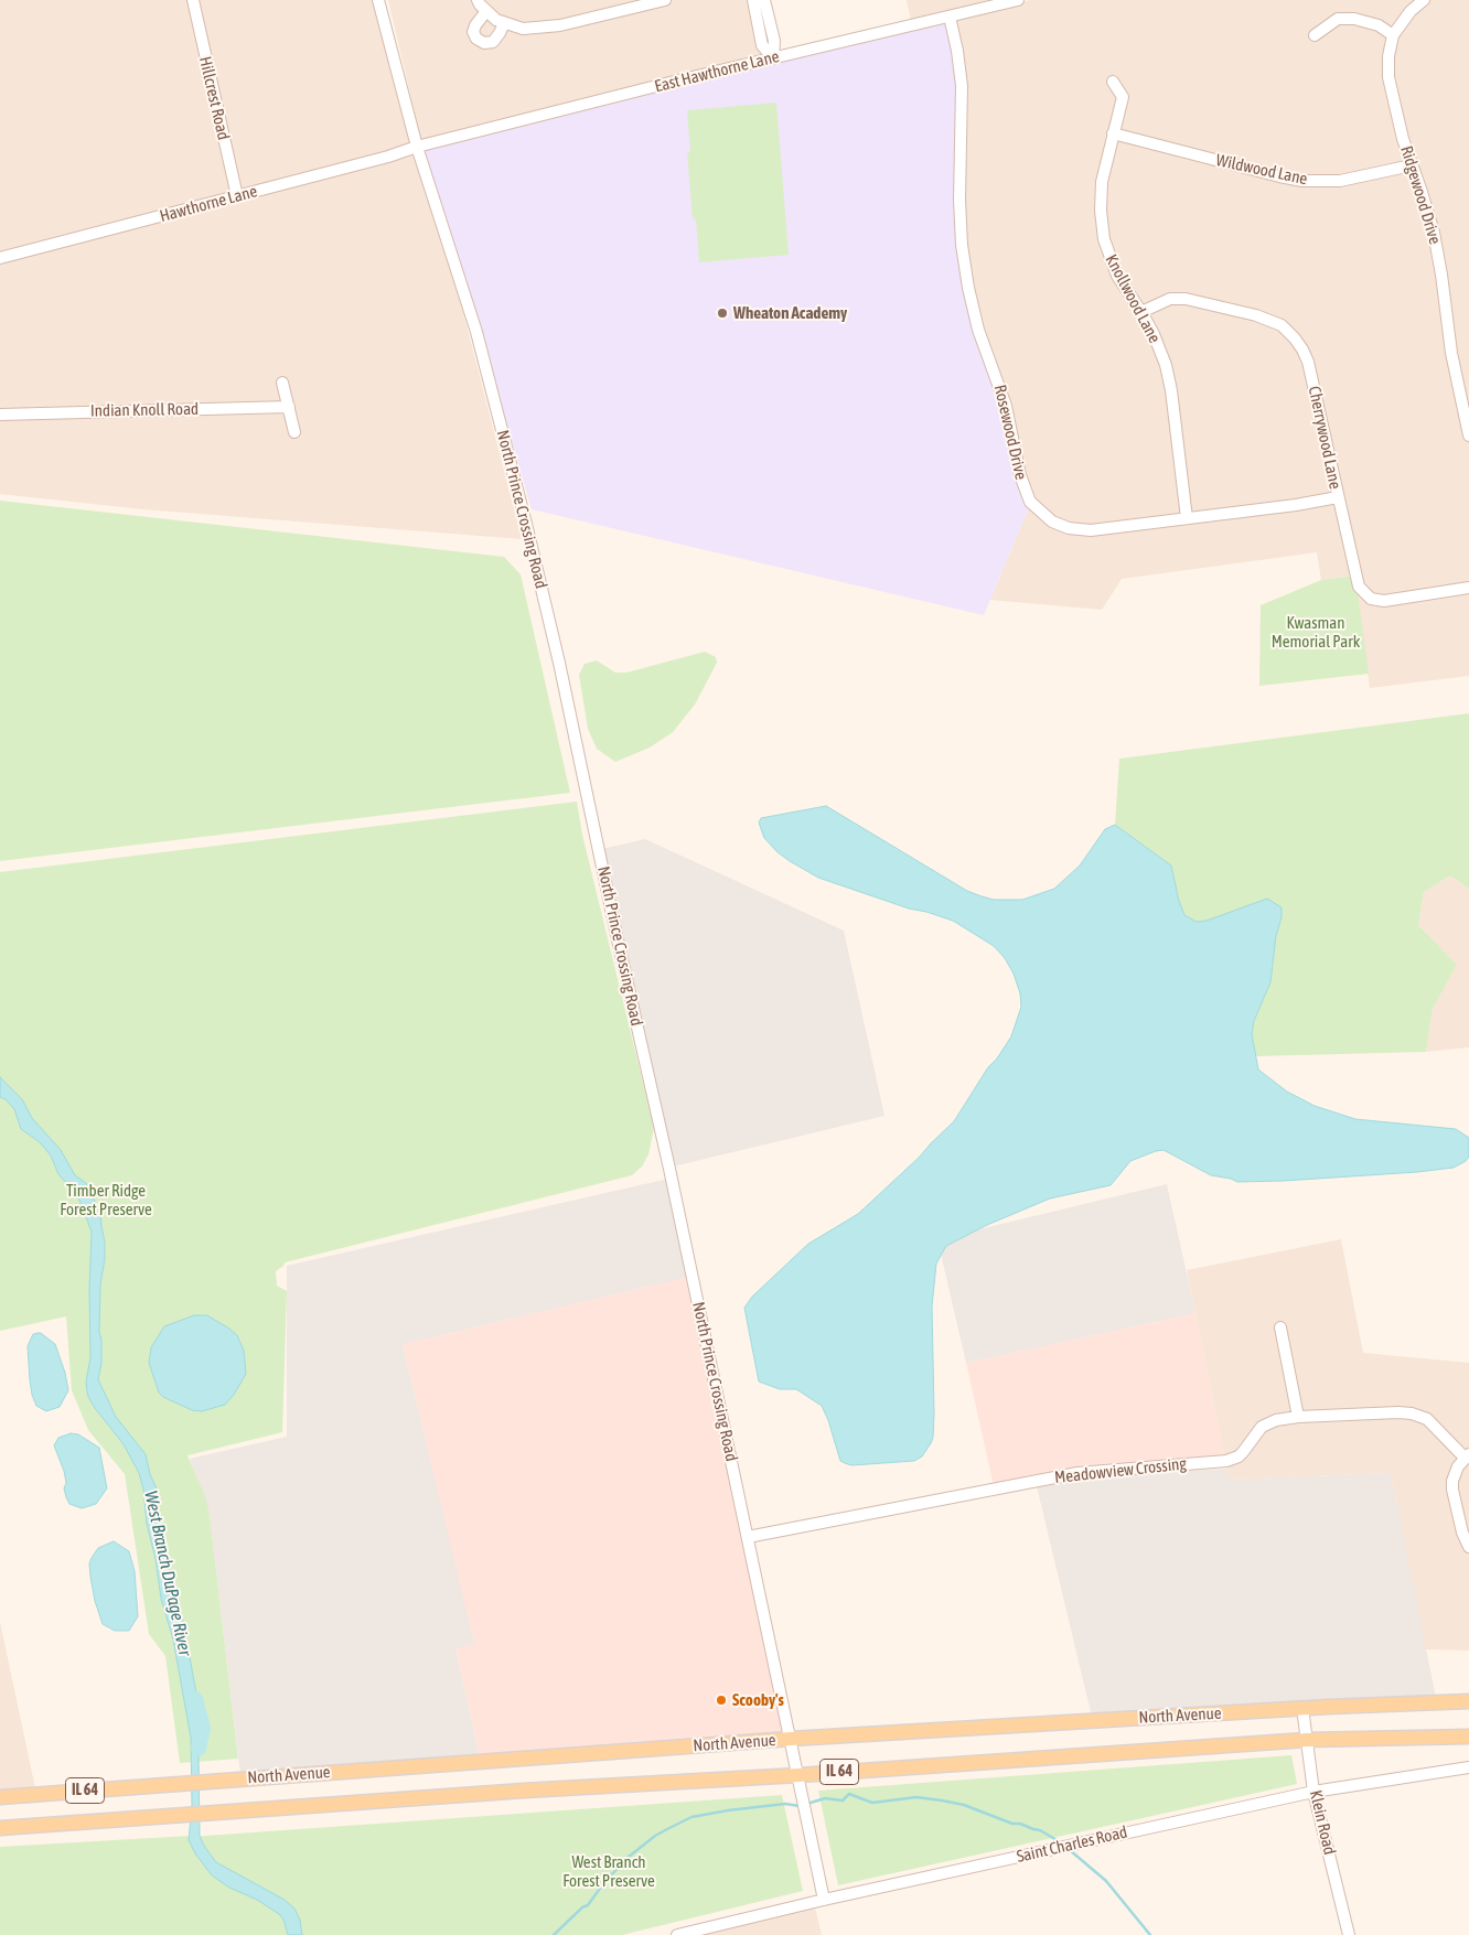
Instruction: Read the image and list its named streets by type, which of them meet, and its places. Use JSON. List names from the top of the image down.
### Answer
{
  "streets": {
    "main road": ["North Avenue", "IL 64"],
    "street": [
      "East Hawthorne Lane",
      "Hillcrest Road",
      "Wildwood Lane",
      "Ridgewood Drive",
      "Hawthorne Lane",
      "Knollwood Lane",
      "Indian Knoll Road",
      "Rosewood Drive",
      "Cherrywood Lane",
      "North Prince Crossing Road",
      "Meadowview Crossing",
      "Klein Road",
      "Saint Charles Road"
    ]
  },
  "crossings": [
    ["East Hawthorne Lane", "Hawthorne Lane"],
    ["East Hawthorne Lane", "Rosewood Drive"],
    ["East Hawthorne Lane", "North Prince Crossing Road"],
    ["Hillcrest Road", "Hawthorne Lane"],
    ["Wildwood Lane", "Ridgewood Drive"],
    ["Wildwood Lane", "Knollwood Lane"],
    ["Hawthorne Lane", "North Prince Crossing Road"],
    ["Knollwood Lane", "Rosewood Drive"],
    ["Knollwood Lane", "Cherrywood Lane"],
    ["Rosewood Drive", "Cherrywood Lane"],
    ["North Prince Crossing Road", "Meadowview Crossing"],
    ["North Prince Crossing Road", "North Avenue"],
    ["North Prince Crossing Road", "Saint Charles Road"],
    ["North Avenue", "Klein Road"],
    ["Klein Road", "Saint Charles Road"]
  ],
  "water": ["West Branch DuPage River"],
  "parks": ["Kwasman Memorial Park", "Timber Ridge Forest Preserve", "West Branch Forest Preserve"],
  "places": ["Wheaton Academy", "Scooby's"]
}
